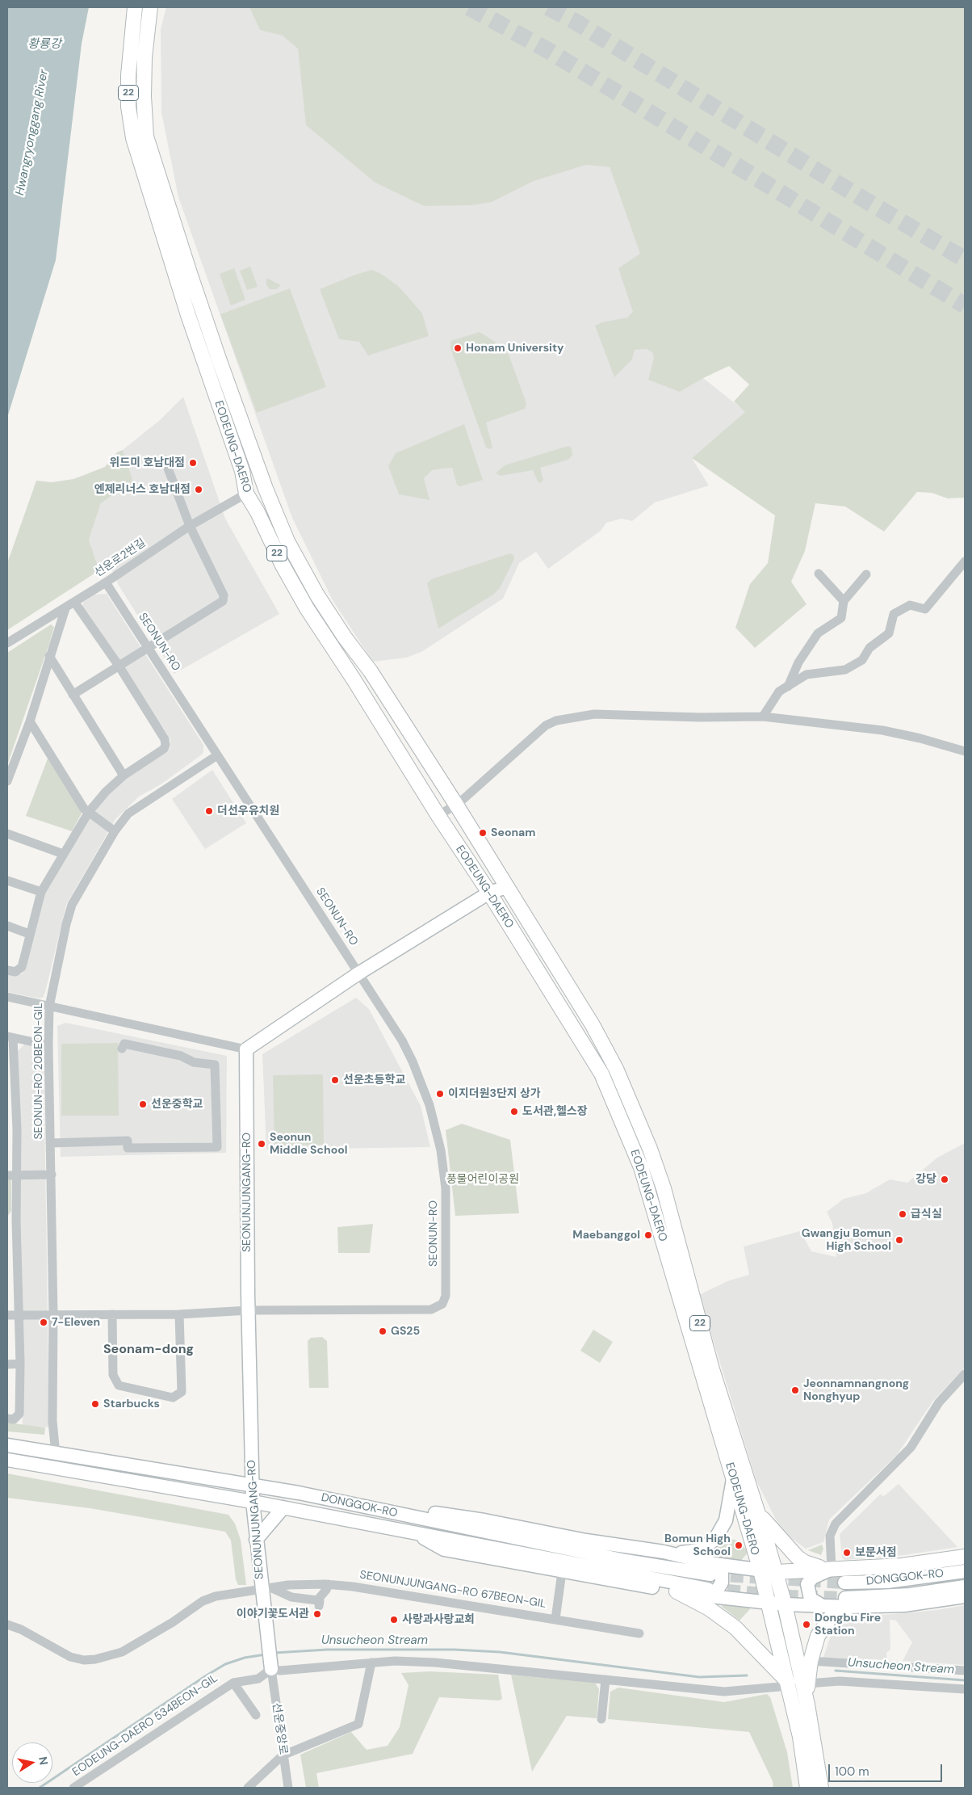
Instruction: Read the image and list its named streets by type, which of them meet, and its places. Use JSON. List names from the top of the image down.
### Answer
{
  "streets": {
    "main road": [
      "22",
      "EODEUNG-DAERO",
      "SEONUNJUNGANG-RO",
      "DONGGOK-RO",
      "선운중앙로"
    ],
    "street": [
      "선운로2번길",
      "SEONUN-RO",
      "SEONUN-RO 20BEON-GIL",
      "SEONUNJUNGANG-RO 67BEON-GIL",
      "EODEUNG-DAERO 534BEON-GIL"
    ]
  },
  "crossings": [
    ["EODEUNG-DAERO", "선운로2번길"],
    ["선운로2번길", "SEONUN-RO"],
    ["SEONUN-RO", "SEONUN-RO 20BEON-GIL"],
    ["SEONUN-RO", "SEONUNJUNGANG-RO"],
    ["SEONUN-RO 20BEON-GIL", "DONGGOK-RO"],
    ["SEONUNJUNGANG-RO", "DONGGOK-RO"],
    ["SEONUNJUNGANG-RO", "SEONUNJUNGANG-RO 67BEON-GIL"],
    ["SEONUNJUNGANG-RO", "선운중앙로"],
    ["EODEUNG-DAERO 534BEON-GIL", "선운중앙로"]
  ],
  "districts": ["Seonam-dong"],
  "water": ["황룡강", "Hwangryonggang River", "Unsucheon Stream"],
  "parks": ["풍물어린이공원"],
  "places": [
    "Honam University",
    "위드미 호남대점",
    "엔제리너스 호남대점",
    "더선우유치원",
    "Seonam",
    "선운초등학교",
    "이지더원3단지 상가",
    "선운중학교",
    "도서관,헬스장",
    "Seonun Middle School",
    "강당",
    "급식실",
    "Maebanggol",
    "Gwangju Bomun High School",
    "7-Eleven",
    "GS25",
    "Jeonnamnangnong Nonghyup",
    "Starbucks",
    "Bomun High School",
    "보문서점",
    "이야기꽃도서관",
    "사랑과사랑교회",
    "Dongbu Fire Station"
  ],
  "scale_bar": "100 m",
  "north": "right"
}
